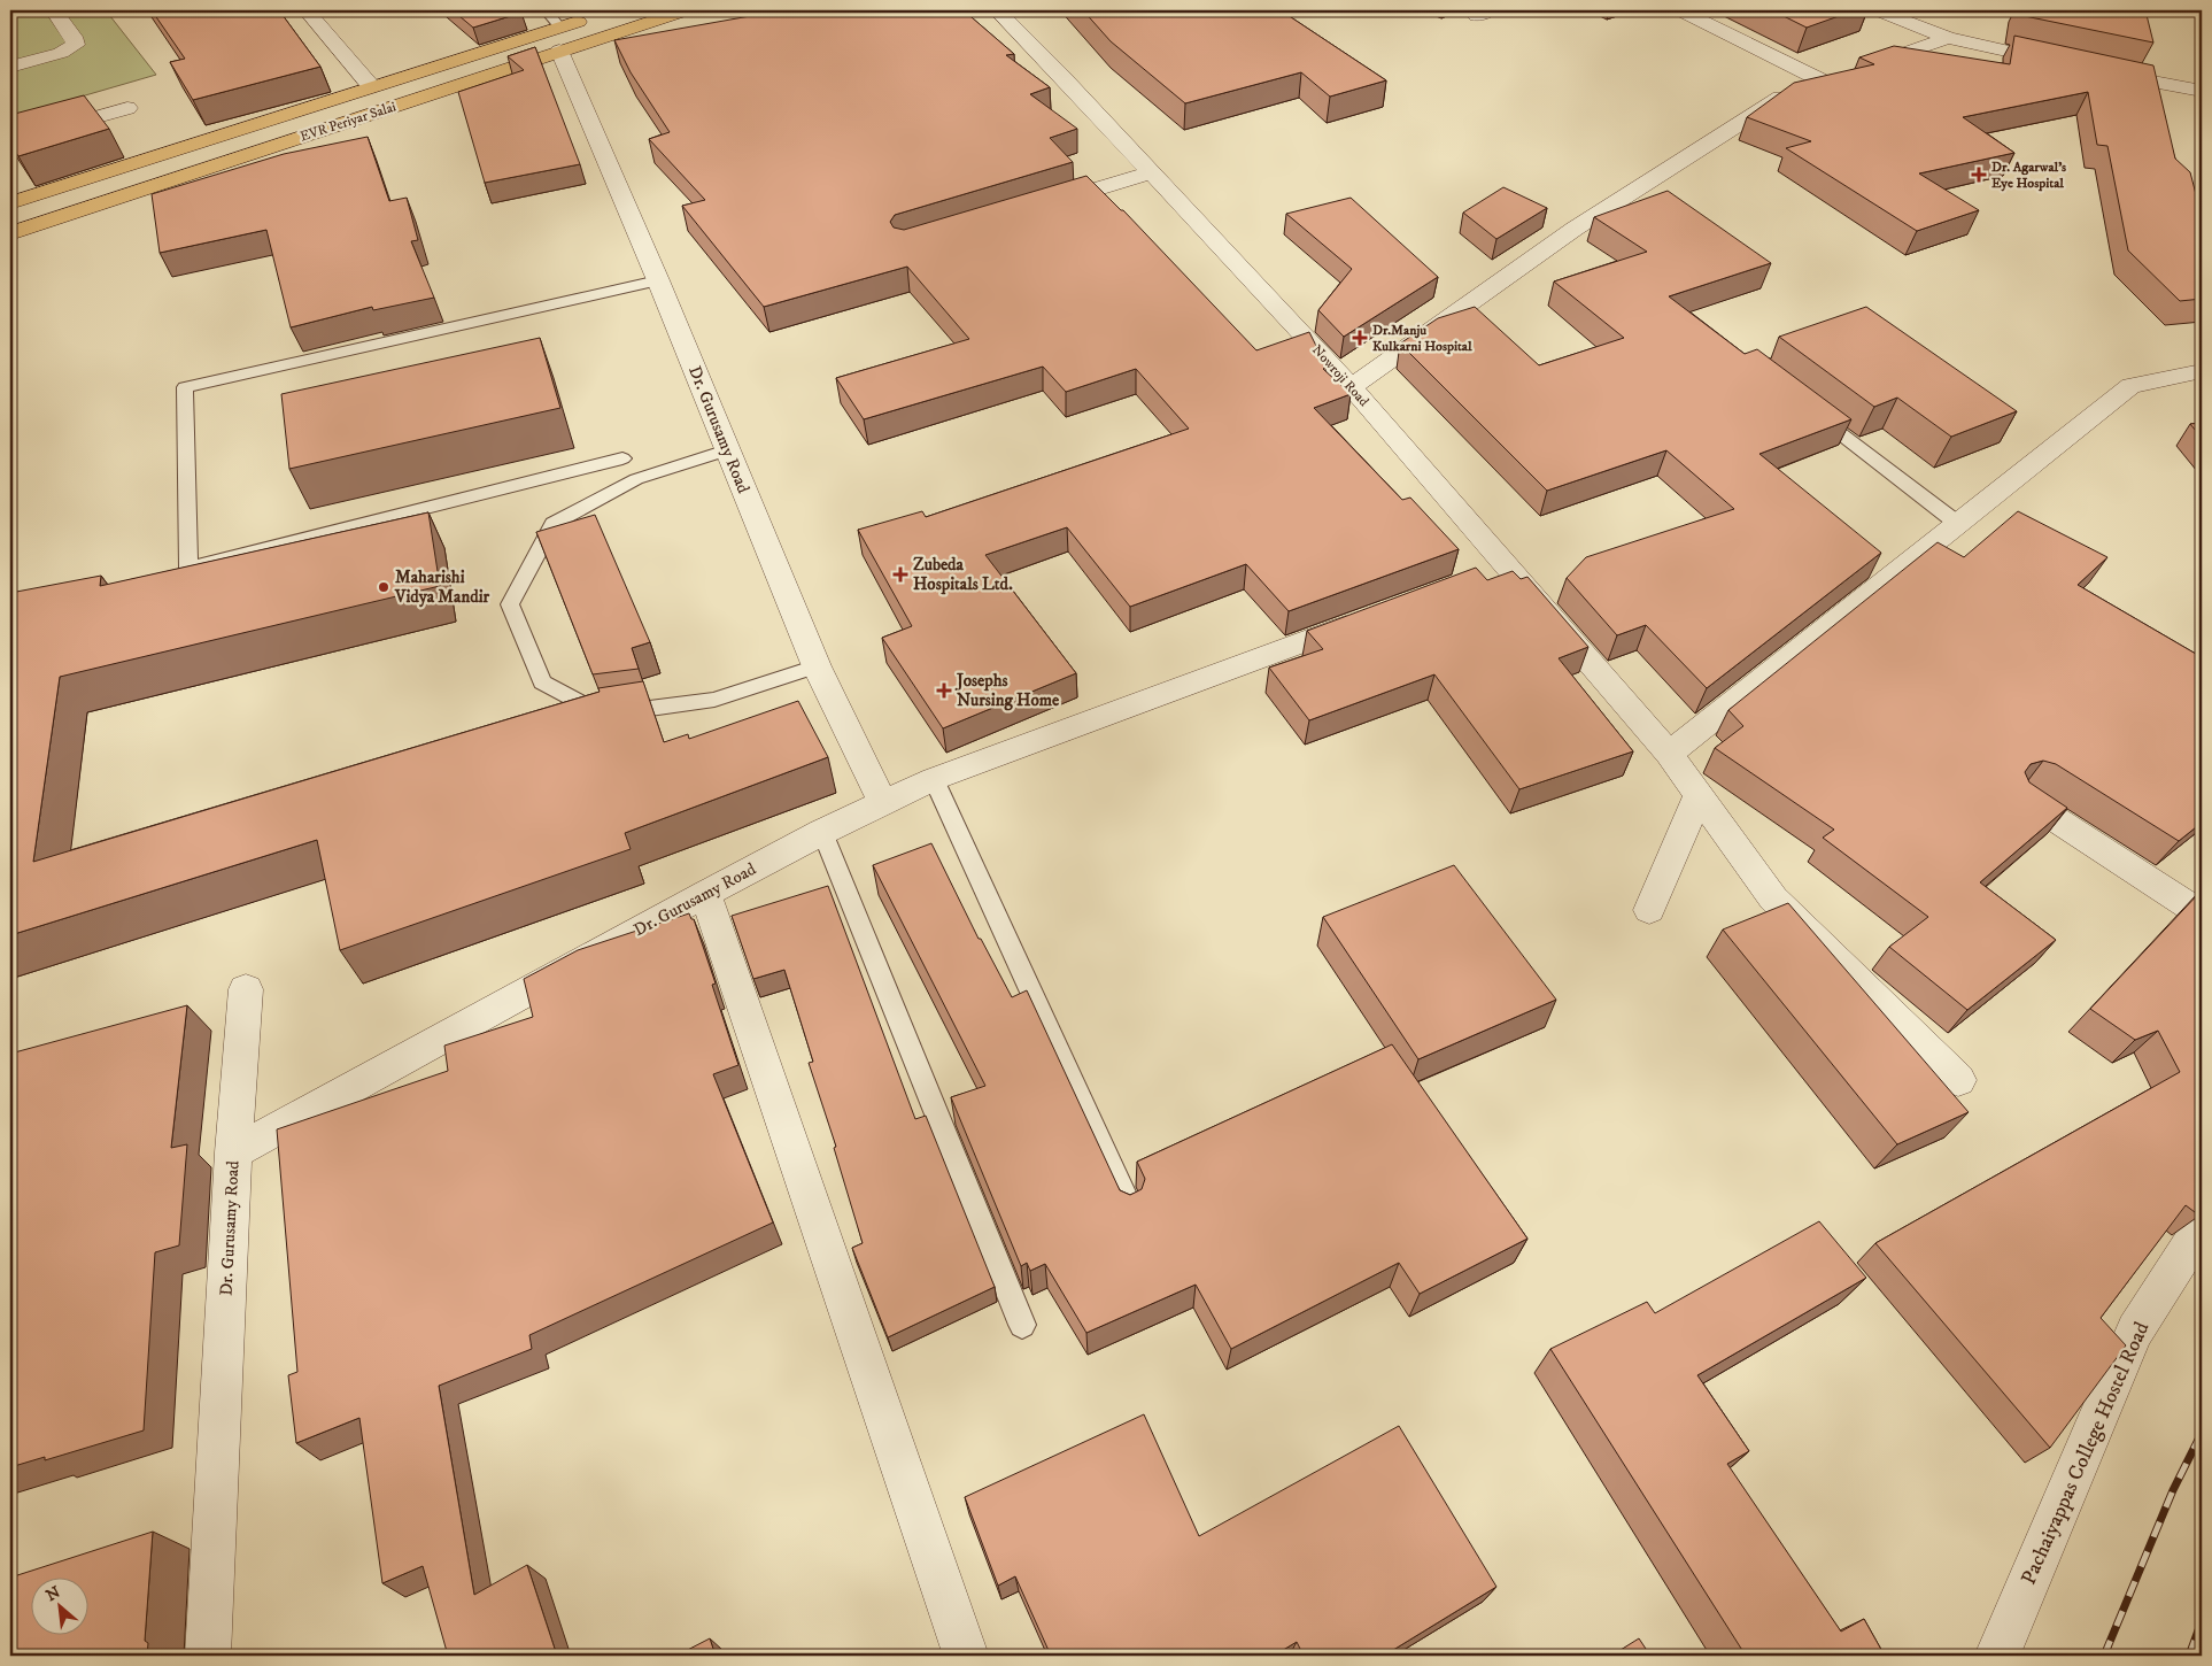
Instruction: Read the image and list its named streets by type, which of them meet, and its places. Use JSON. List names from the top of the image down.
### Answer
{
  "streets": {
    "main road": ["EVR Periyar Salai"],
    "street": ["Nowroji Road", "Dr. Gurusamy Road", "Pachaiyappas College Hostel Road"]
  },
  "crossings": [
    ["EVR Periyar Salai", "Dr. Gurusamy Road"]
  ],
  "places": {
    "health": [
      "Dr. Agarwal's Eye Hospital",
      "Dr.Manju Kulkarni Hospital",
      "Zubeda Hospitals Ltd.",
      "Josephs Nursing Home"
    ],
    "other": ["Maharishi Vidya Mandir"]
  },
  "north": "top left"
}
